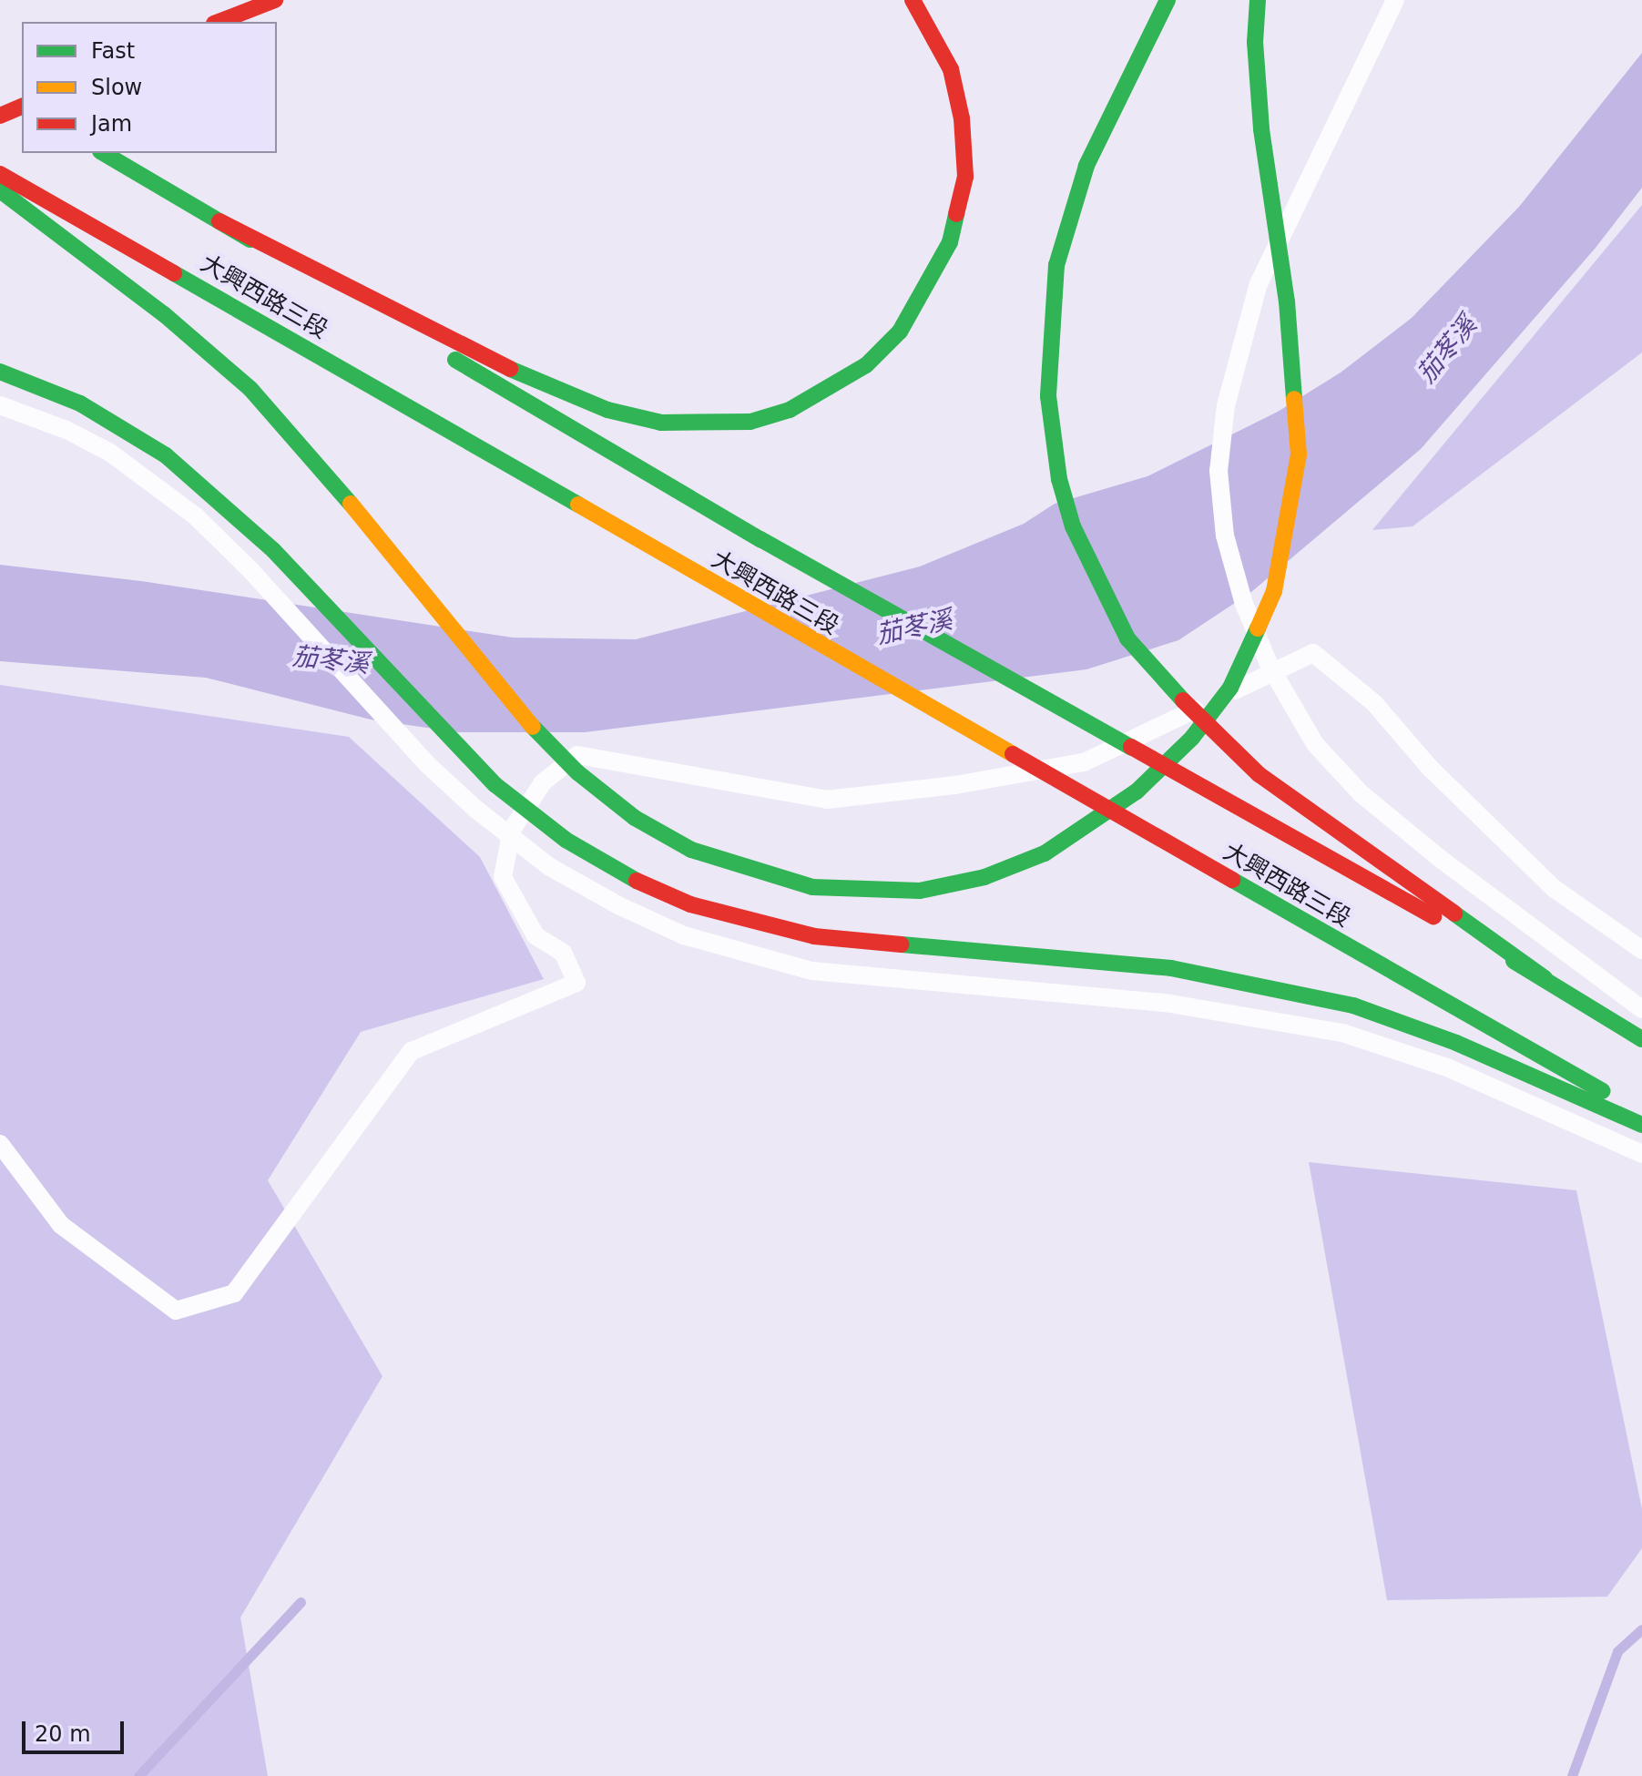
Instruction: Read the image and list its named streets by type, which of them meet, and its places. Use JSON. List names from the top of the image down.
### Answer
{
  "streets": {
    "main road": ["大興西路三段"]
  },
  "water": ["茄苳溪"],
  "legend": ["Fast", "Slow", "Jam"],
  "scale_bar": "20 m"
}
